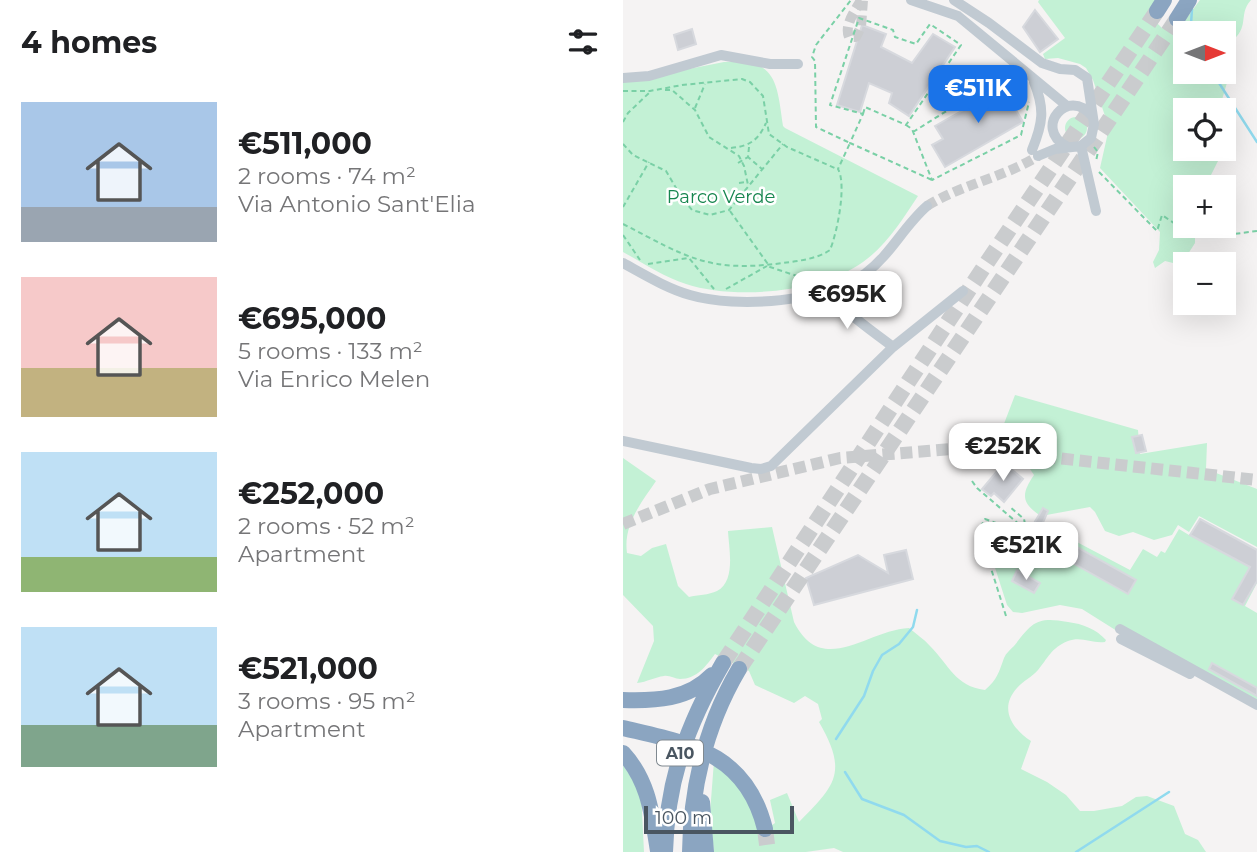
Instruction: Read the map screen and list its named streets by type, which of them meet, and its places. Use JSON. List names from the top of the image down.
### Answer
{
  "streets": {
    "highway": ["A10"]
  },
  "parks": ["Parco Verde"],
  "scale_bar": "100 m",
  "north": "right",
  "page": {
    "heading": "4 homes",
    "map_buttons": ["+", "−"],
    "price": [
      "€511K",
      "€695K",
      "€252K",
      "€521K"
    ],
    "list": [
      {
        "name": "€511,000",
        "note": "2 rooms · 74 m² · Via Antonio Sant'Elia"
      },
      {
        "name": "€695,000",
        "note": "5 rooms · 133 m² · Via Enrico Melen"
      },
      {
        "name": "€252,000",
        "note": "2 rooms · 52 m² · Apartment"
      },
      {
        "name": "€521,000",
        "note": "3 rooms · 95 m² · Apartment"
      }
    ],
    "scale": "100 m"
  }
}
